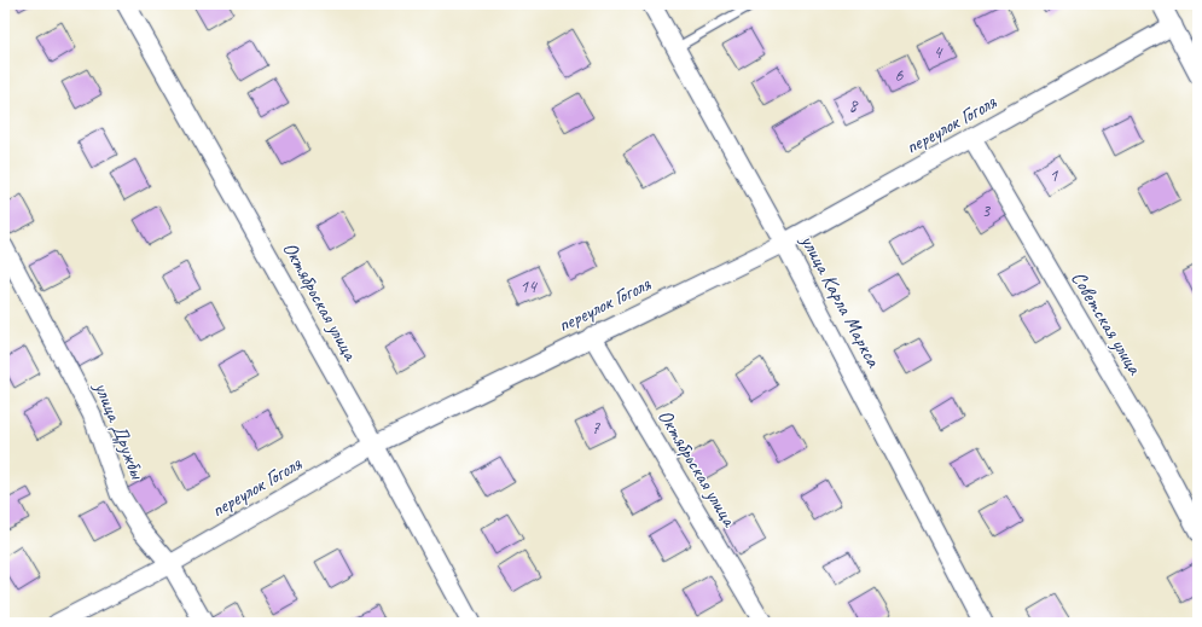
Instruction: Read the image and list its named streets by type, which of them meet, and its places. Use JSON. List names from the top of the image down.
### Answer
{
  "streets": {
    "street": [
      "переулок Гоголя",
      "Октябрьская улица",
      "улица Карла Маркса",
      "Советская улица",
      "улица Дружбы"
    ]
  },
  "crossings": [
    ["переулок Гоголя", "Октябрьская улица"],
    ["переулок Гоголя", "улица Карла Маркса"],
    ["переулок Гоголя", "Советская улица"],
    ["переулок Гоголя", "улица Дружбы"]
  ],
  "house_numbers": [
    "4",
    "6",
    "8",
    "1",
    "3",
    "14",
    "7"
  ]
}
